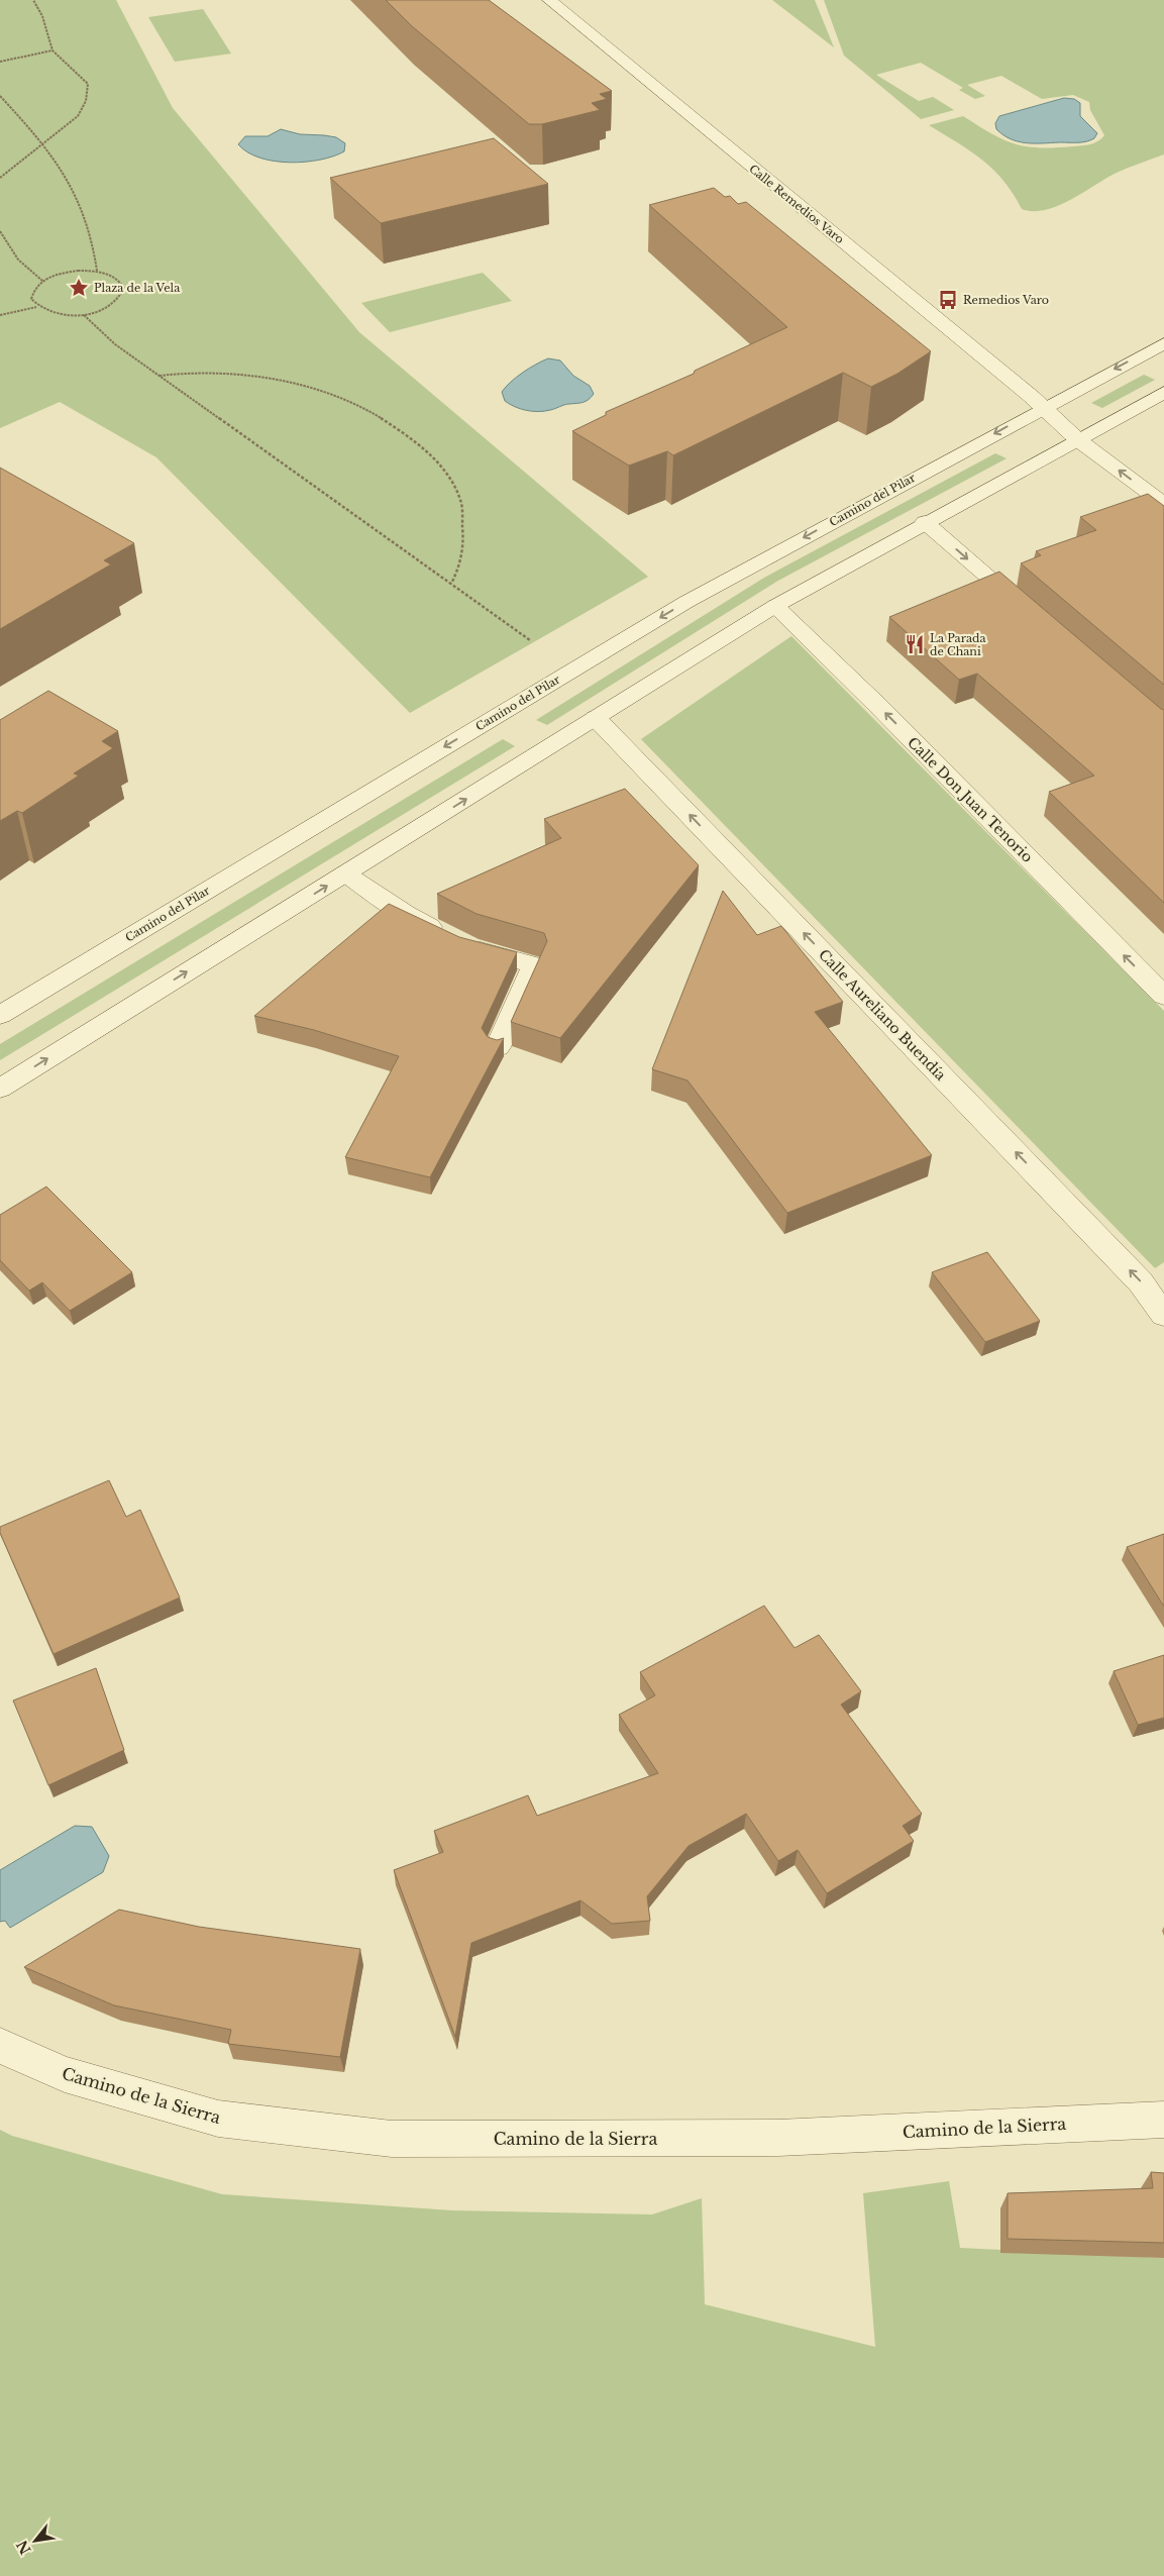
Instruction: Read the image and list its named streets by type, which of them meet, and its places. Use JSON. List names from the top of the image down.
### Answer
{
  "streets": {
    "street": [
      "Calle Remedios Varo",
      "Camino del Pilar",
      "Calle Don Juan Tenorio",
      "Calle Aureliano Buendía",
      "Camino de la Sierra"
    ]
  },
  "crossings": [
    ["Calle Remedios Varo", "Camino del Pilar"]
  ],
  "one_way": ["Calle Don Juan Tenorio", "Calle Aureliano Buendía"],
  "places": {
    "place": ["Plaza de la Vela"],
    "bus stop": ["Remedios Varo"],
    "restaurant": ["La Parada de Chani"]
  },
  "north": "bottom left"
}
